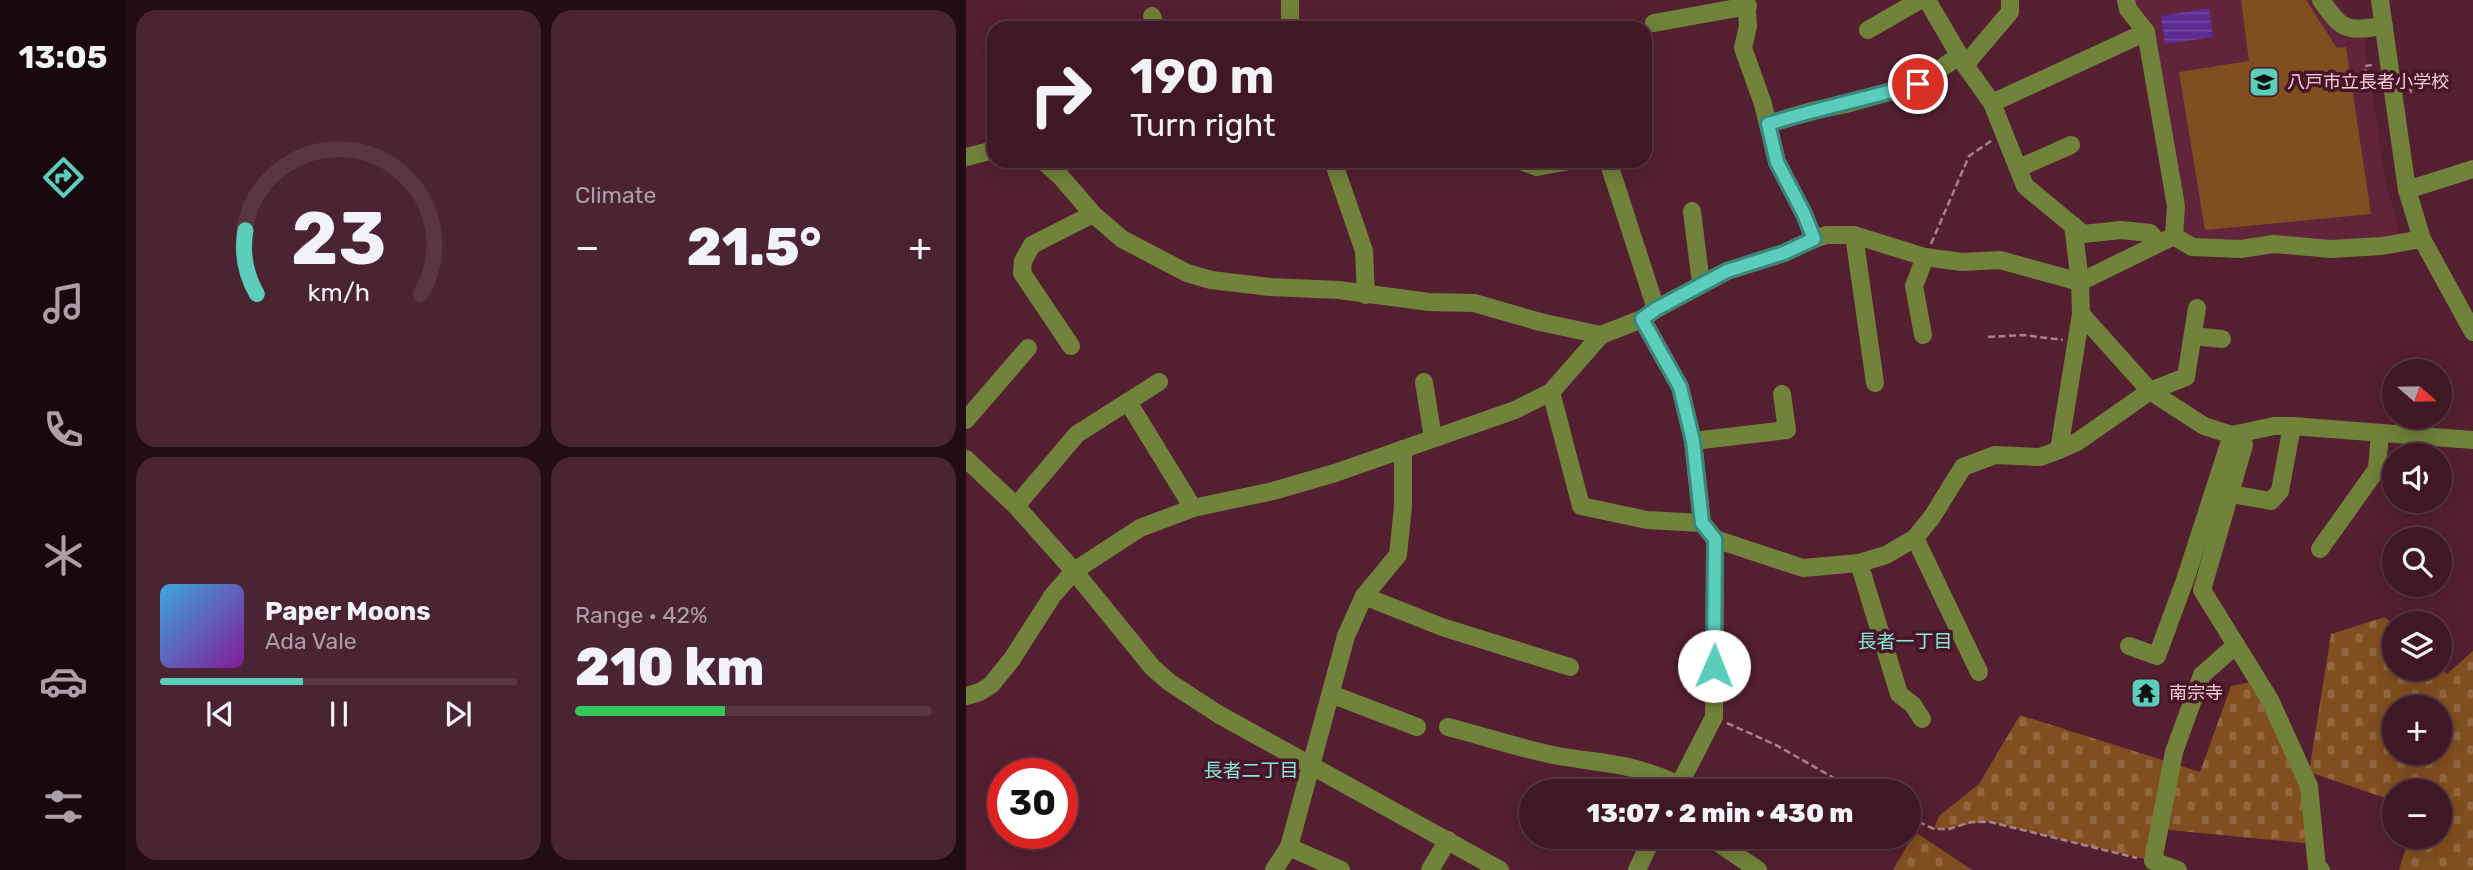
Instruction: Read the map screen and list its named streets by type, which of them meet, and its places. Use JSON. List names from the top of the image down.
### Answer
{
  "districts": ["長者一丁目", "長者二丁目"],
  "places": {
    "school or university": ["八戸市立長者小学校"],
    "temple": ["南宗寺"]
  },
  "north": "right",
  "page": {
    "tabs": "13:05",
    "tile": [
      "Climate",
      ["Range · 42%", "210 km"]
    ],
    "turn": ["190 m", "Turn right"],
    "heat": ["−", "21.5°", "+"],
    "map_buttons": ["+", "−"],
    "song": ["Paper Moons", "Ada Vale"],
    "limit": "30",
    "trip": "13:07 · 2 min · 430 m",
    "gauge": ["23", "km/h"]
  }
}
